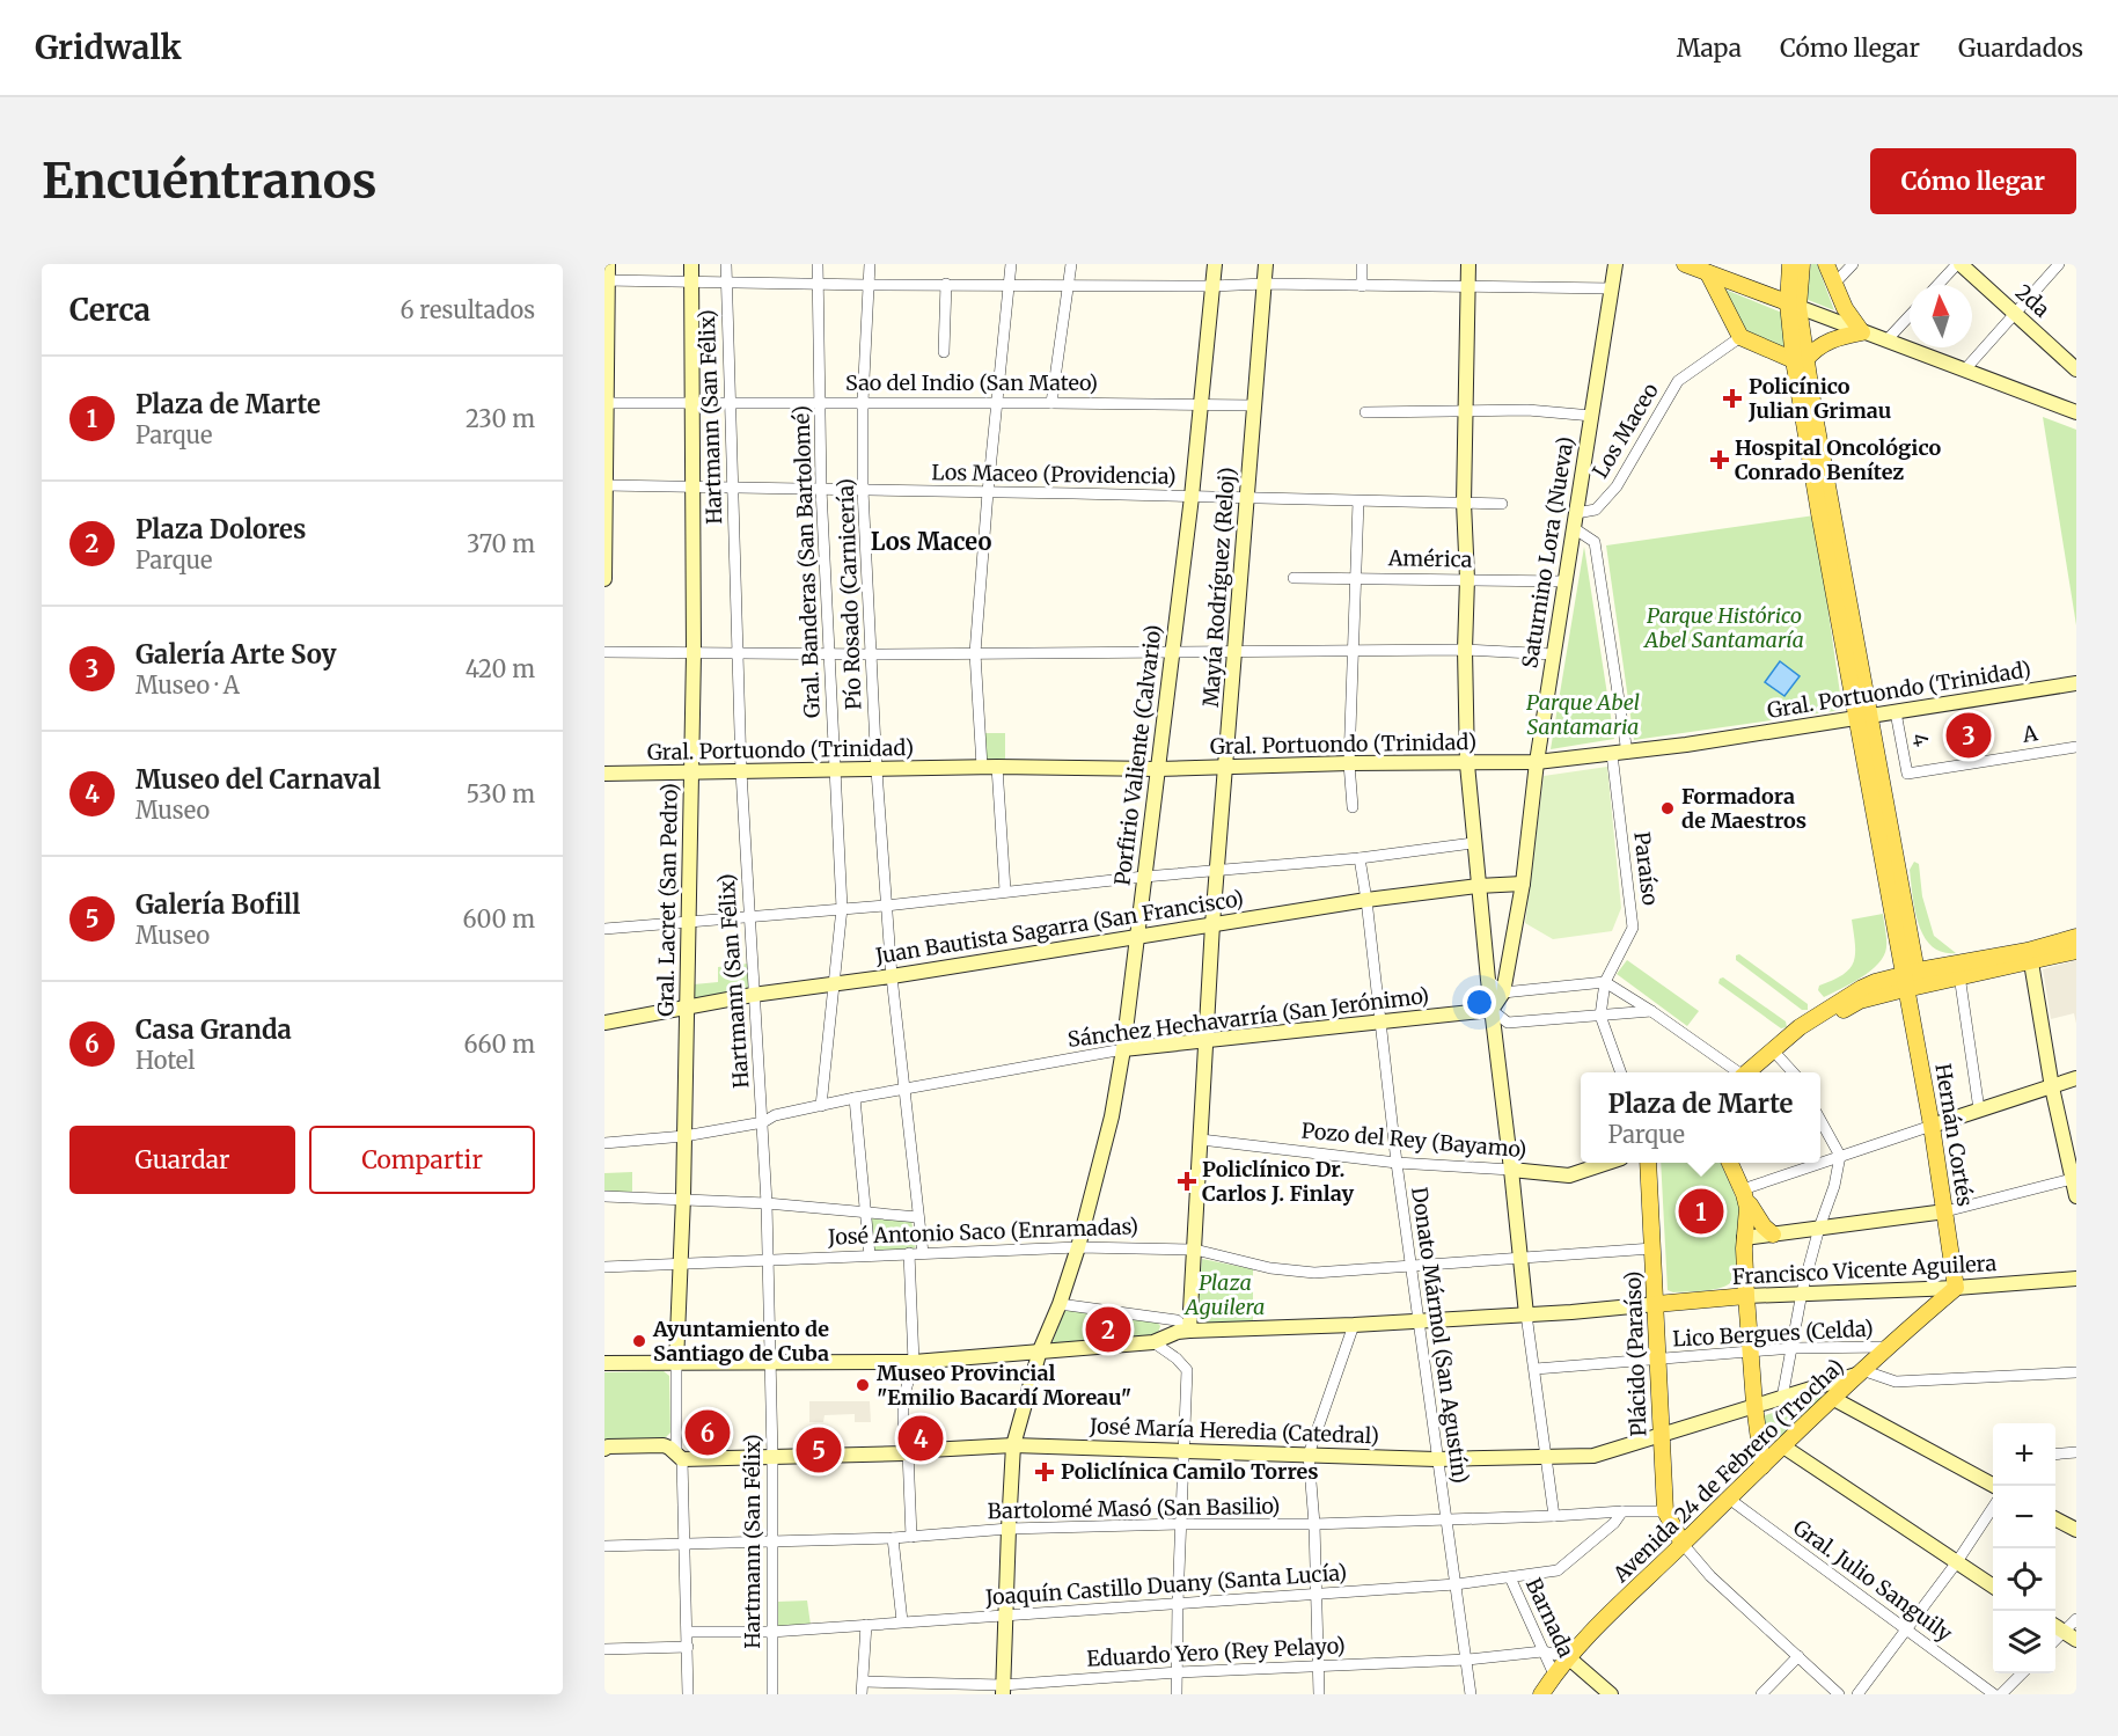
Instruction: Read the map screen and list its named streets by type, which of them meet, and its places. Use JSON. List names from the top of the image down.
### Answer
{
  "streets": {
    "main road": [
      "Hernán Cortés",
      "Francisco Vicente Aguilera",
      "Plácido (Paraíso)",
      "Avenida 24 de Febrero (Trocha)"
    ],
    "street": [
      "2da",
      "Sao del Indio (San Mateo)",
      "Hartmann (San Félix)",
      "Los Maceo",
      "Los Maceo (Providencia)",
      "Saturnino Lora (Nueva)",
      "América",
      "Gral. Banderas (San Bartolomé)",
      "Mayía Rodríguez (Reloj)",
      "Pío Rosado (Carnicería)",
      "Gral. Portuondo (Trinidad)",
      "A",
      "4",
      "Porfirio Valiente (Calvario)",
      "Paraíso",
      "Gral. Lacret (San Pedro)",
      "Juan Bautista Sagarra (San Francisco)",
      "Sánchez Hechavarría (San Jerónimo)",
      "Pozo del Rey (Bayamo)",
      "José Antonio Saco (Enramadas)",
      "Lico Bergues (Celda)",
      "Donato Mármol (San Agustín)",
      "José María Heredia (Catedral)",
      "Bartolomé Masó (San Basilio)",
      "Gral. Julio Sanguily",
      "Joaquín Castillo Duany (Santa Lucía)",
      "Barnada",
      "Eduardo Yero (Rey Pelayo)"
    ]
  },
  "crossings": [
    ["Sao del Indio (San Mateo)", "Hartmann (San Félix)"],
    ["Sao del Indio (San Mateo)", "Gral. Banderas (San Bartolomé)"],
    ["Sao del Indio (San Mateo)", "Mayía Rodríguez (Reloj)"],
    ["Sao del Indio (San Mateo)", "Pío Rosado (Carnicería)"],
    ["Sao del Indio (San Mateo)", "Porfirio Valiente (Calvario)"],
    ["Sao del Indio (San Mateo)", "Gral. Lacret (San Pedro)"],
    ["Hartmann (San Félix)", "Los Maceo (Providencia)"],
    ["Hartmann (San Félix)", "Gral. Portuondo (Trinidad)"],
    ["Hartmann (San Félix)", "Juan Bautista Sagarra (San Francisco)"],
    ["Hartmann (San Félix)", "Sánchez Hechavarría (San Jerónimo)"],
    ["Hartmann (San Félix)", "José Antonio Saco (Enramadas)"],
    ["Hartmann (San Félix)", "José María Heredia (Catedral)"],
    ["Hartmann (San Félix)", "Bartolomé Masó (San Basilio)"],
    ["Hartmann (San Félix)", "Joaquín Castillo Duany (Santa Lucía)"],
    ["Los Maceo", "Saturnino Lora (Nueva)"],
    ["Los Maceo (Providencia)", "Gral. Banderas (San Bartolomé)"],
    ["Los Maceo (Providencia)", "Mayía Rodríguez (Reloj)"],
    ["Los Maceo (Providencia)", "Pío Rosado (Carnicería)"],
    ["Los Maceo (Providencia)", "Porfirio Valiente (Calvario)"],
    ["Los Maceo (Providencia)", "Gral. Lacret (San Pedro)"],
    ["Saturnino Lora (Nueva)", "América"],
    ["Saturnino Lora (Nueva)", "Gral. Portuondo (Trinidad)"],
    ["Saturnino Lora (Nueva)", "Juan Bautista Sagarra (San Francisco)"],
    ["Saturnino Lora (Nueva)", "Sánchez Hechavarría (San Jerónimo)"],
    ["Gral. Banderas (San Bartolomé)", "Gral. Portuondo (Trinidad)"],
    ["Gral. Banderas (San Bartolomé)", "Juan Bautista Sagarra (San Francisco)"],
    ["Gral. Banderas (San Bartolomé)", "Sánchez Hechavarría (San Jerónimo)"],
    ["Mayía Rodríguez (Reloj)", "Gral. Portuondo (Trinidad)"],
    ["Mayía Rodríguez (Reloj)", "Juan Bautista Sagarra (San Francisco)"],
    ["Mayía Rodríguez (Reloj)", "Sánchez Hechavarría (San Jerónimo)"],
    ["Mayía Rodríguez (Reloj)", "Pozo del Rey (Bayamo)"],
    ["Mayía Rodríguez (Reloj)", "José Antonio Saco (Enramadas)"],
    ["Pío Rosado (Carnicería)", "Gral. Portuondo (Trinidad)"],
    ["Pío Rosado (Carnicería)", "Juan Bautista Sagarra (San Francisco)"],
    ["Pío Rosado (Carnicería)", "Sánchez Hechavarría (San Jerónimo)"],
    ["Pío Rosado (Carnicería)", "José Antonio Saco (Enramadas)"],
    ["Gral. Portuondo (Trinidad)", "4"],
    ["Gral. Portuondo (Trinidad)", "Porfirio Valiente (Calvario)"],
    ["Gral. Portuondo (Trinidad)", "Paraíso"],
    ["Gral. Portuondo (Trinidad)", "Gral. Lacret (San Pedro)"],
    ["Gral. Portuondo (Trinidad)", "Hernán Cortés"],
    ["A", "4"],
    ["Porfirio Valiente (Calvario)", "Juan Bautista Sagarra (San Francisco)"],
    ["Porfirio Valiente (Calvario)", "Sánchez Hechavarría (San Jerónimo)"],
    ["Porfirio Valiente (Calvario)", "José Antonio Saco (Enramadas)"],
    ["Porfirio Valiente (Calvario)", "José María Heredia (Catedral)"],
    ["Porfirio Valiente (Calvario)", "Bartolomé Masó (San Basilio)"],
    ["Porfirio Valiente (Calvario)", "Joaquín Castillo Duany (Santa Lucía)"],
    ["Porfirio Valiente (Calvario)", "Eduardo Yero (Rey Pelayo)"],
    ["Gral. Lacret (San Pedro)", "Juan Bautista Sagarra (San Francisco)"],
    ["Gral. Lacret (San Pedro)", "Sánchez Hechavarría (San Jerónimo)"],
    ["Gral. Lacret (San Pedro)", "José Antonio Saco (Enramadas)"],
    ["Gral. Lacret (San Pedro)", "José María Heredia (Catedral)"],
    ["Gral. Lacret (San Pedro)", "Bartolomé Masó (San Basilio)"],
    ["Gral. Lacret (San Pedro)", "Joaquín Castillo Duany (Santa Lucía)"],
    ["Juan Bautista Sagarra (San Francisco)", "Donato Mármol (San Agustín)"],
    ["Sánchez Hechavarría (San Jerónimo)", "Donato Mármol (San Agustín)"],
    ["Hernán Cortés", "Francisco Vicente Aguilera"],
    ["Hernán Cortés", "Avenida 24 de Febrero (Trocha)"],
    ["Pozo del Rey (Bayamo)", "Donato Mármol (San Agustín)"],
    ["José Antonio Saco (Enramadas)", "Donato Mármol (San Agustín)"],
    ["José Antonio Saco (Enramadas)", "Plácido (Paraíso)"],
    ["Francisco Vicente Aguilera", "Plácido (Paraíso)"],
    ["Francisco Vicente Aguilera", "Avenida 24 de Febrero (Trocha)"],
    ["Lico Bergues (Celda)", "Plácido (Paraíso)"],
    ["Lico Bergues (Celda)", "Avenida 24 de Febrero (Trocha)"],
    ["Donato Mármol (San Agustín)", "José María Heredia (Catedral)"],
    ["Donato Mármol (San Agustín)", "Bartolomé Masó (San Basilio)"],
    ["Donato Mármol (San Agustín)", "Joaquín Castillo Duany (Santa Lucía)"],
    ["Donato Mármol (San Agustín)", "Eduardo Yero (Rey Pelayo)"],
    ["Plácido (Paraíso)", "José María Heredia (Catedral)"],
    ["Plácido (Paraíso)", "Avenida 24 de Febrero (Trocha)"],
    ["Plácido (Paraíso)", "Bartolomé Masó (San Basilio)"],
    ["José María Heredia (Catedral)", "Avenida 24 de Febrero (Trocha)"],
    ["Avenida 24 de Febrero (Trocha)", "Gral. Julio Sanguily"],
    ["Avenida 24 de Febrero (Trocha)", "Barnada"],
    ["Avenida 24 de Febrero (Trocha)", "Eduardo Yero (Rey Pelayo)"],
    ["Bartolomé Masó (San Basilio)", "Joaquín Castillo Duany (Santa Lucía)"],
    ["Joaquín Castillo Duany (Santa Lucía)", "Barnada"],
    ["Barnada", "Eduardo Yero (Rey Pelayo)"]
  ],
  "districts": ["Los Maceo"],
  "parks": ["Parque Histórico Abel Santamaría", "Parque Abel Santamaria", "Plaza Aguilera"],
  "places": {
    "health": [
      "Policínico Julian Grimau",
      "Hospital Oncológico Conrado Benítez",
      "Policlínico Dr. Carlos J. Finlay",
      "Policlínica Camilo Torres"
    ],
    "other": ["Formadora de Maestros", "Ayuntamiento de Santiago de Cuba", "Museo Provincial \"Emilio Bacardí Moreau\""]
  },
  "north": "top",
  "page": {
    "header": "Gridwalk",
    "nav": ["Mapa", "Cómo llegar", "Guardados"],
    "buttons": [
      "Cómo llegar",
      ["Guardar", "Compartir"]
    ],
    "title": "Encuéntranos",
    "heading": ["Cerca", "6 resultados"],
    "list": [
      {
        "mark": "1",
        "name": "Plaza de Marte",
        "note": "Parque",
        "value": "230 m"
      },
      {
        "mark": "2",
        "name": "Plaza Dolores",
        "note": "Parque",
        "value": "370 m"
      },
      {
        "mark": "3",
        "name": "Galería Arte Soy",
        "note": "Museo · A",
        "value": "420 m"
      },
      {
        "mark": "4",
        "name": "Museo del Carnaval",
        "note": "Museo",
        "value": "530 m"
      },
      {
        "mark": "5",
        "name": "Galería Bofill",
        "note": "Museo",
        "value": "600 m"
      },
      {
        "mark": "6",
        "name": "Casa Granda",
        "note": "Hotel",
        "value": "660 m"
      }
    ],
    "pins": [
      "3",
      "1",
      "2",
      "6",
      "4",
      "5"
    ],
    "popup": ["Plaza de Marte", "Parque"],
    "map_buttons": ["+", "−"]
  }
}
